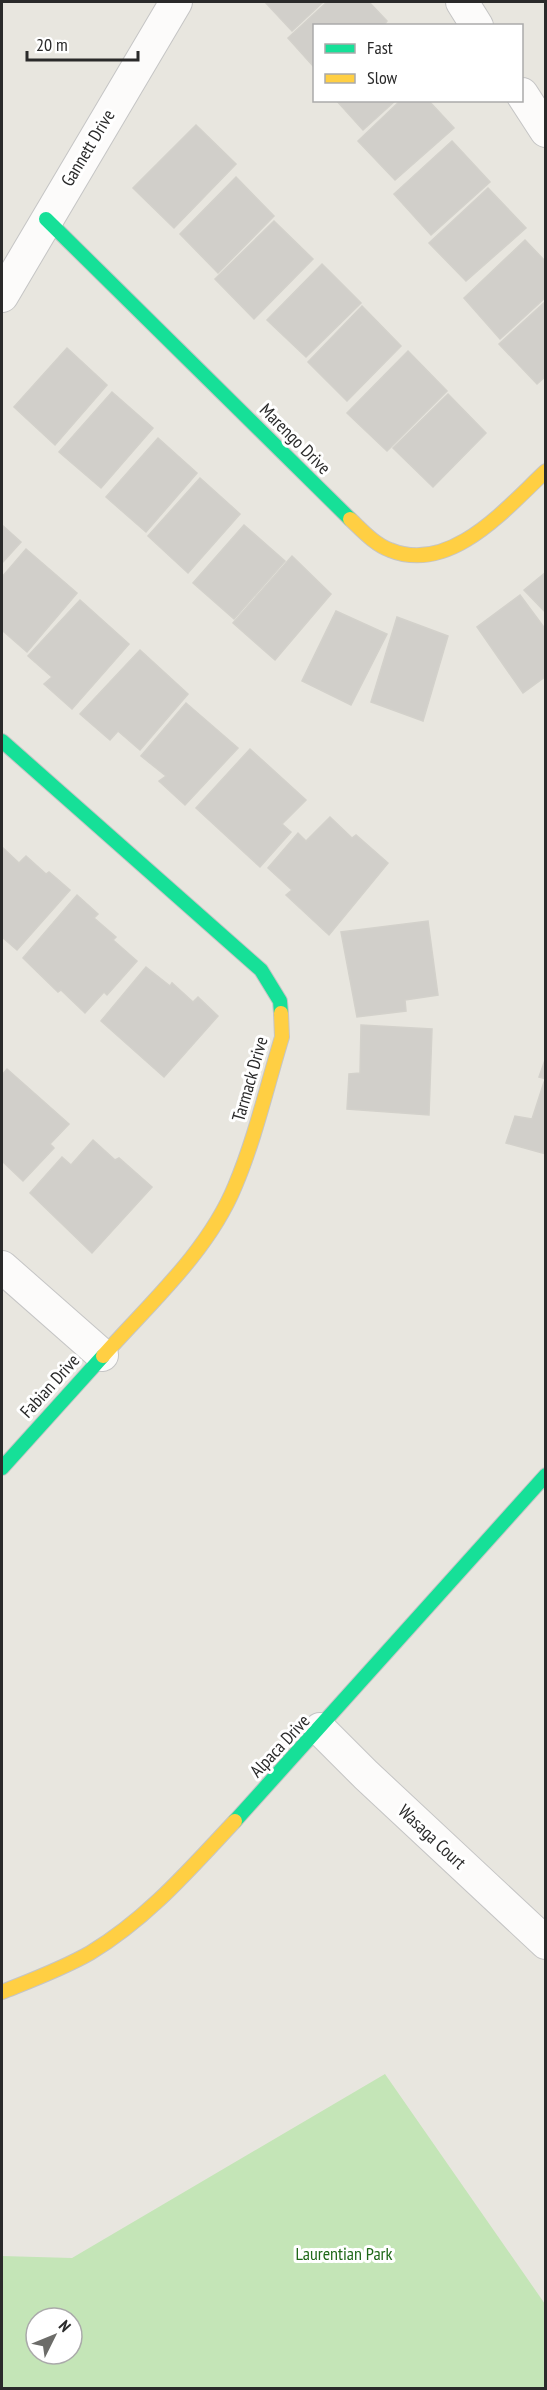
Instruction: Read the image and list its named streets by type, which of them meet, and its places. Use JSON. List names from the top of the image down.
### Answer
{
  "streets": {
    "street": [
      "Gannett Drive",
      "Marengo Drive",
      "Tarmack Drive",
      "Fabian Drive",
      "Alpaca Drive",
      "Wasaga Court"
    ]
  },
  "crossings": [
    ["Gannett Drive", "Marengo Drive"],
    ["Tarmack Drive", "Fabian Drive"],
    ["Alpaca Drive", "Wasaga Court"]
  ],
  "parks": ["Laurentian Park"],
  "legend": ["Fast", "Slow"],
  "scale_bar": "20 m",
  "north": "top right"
}
